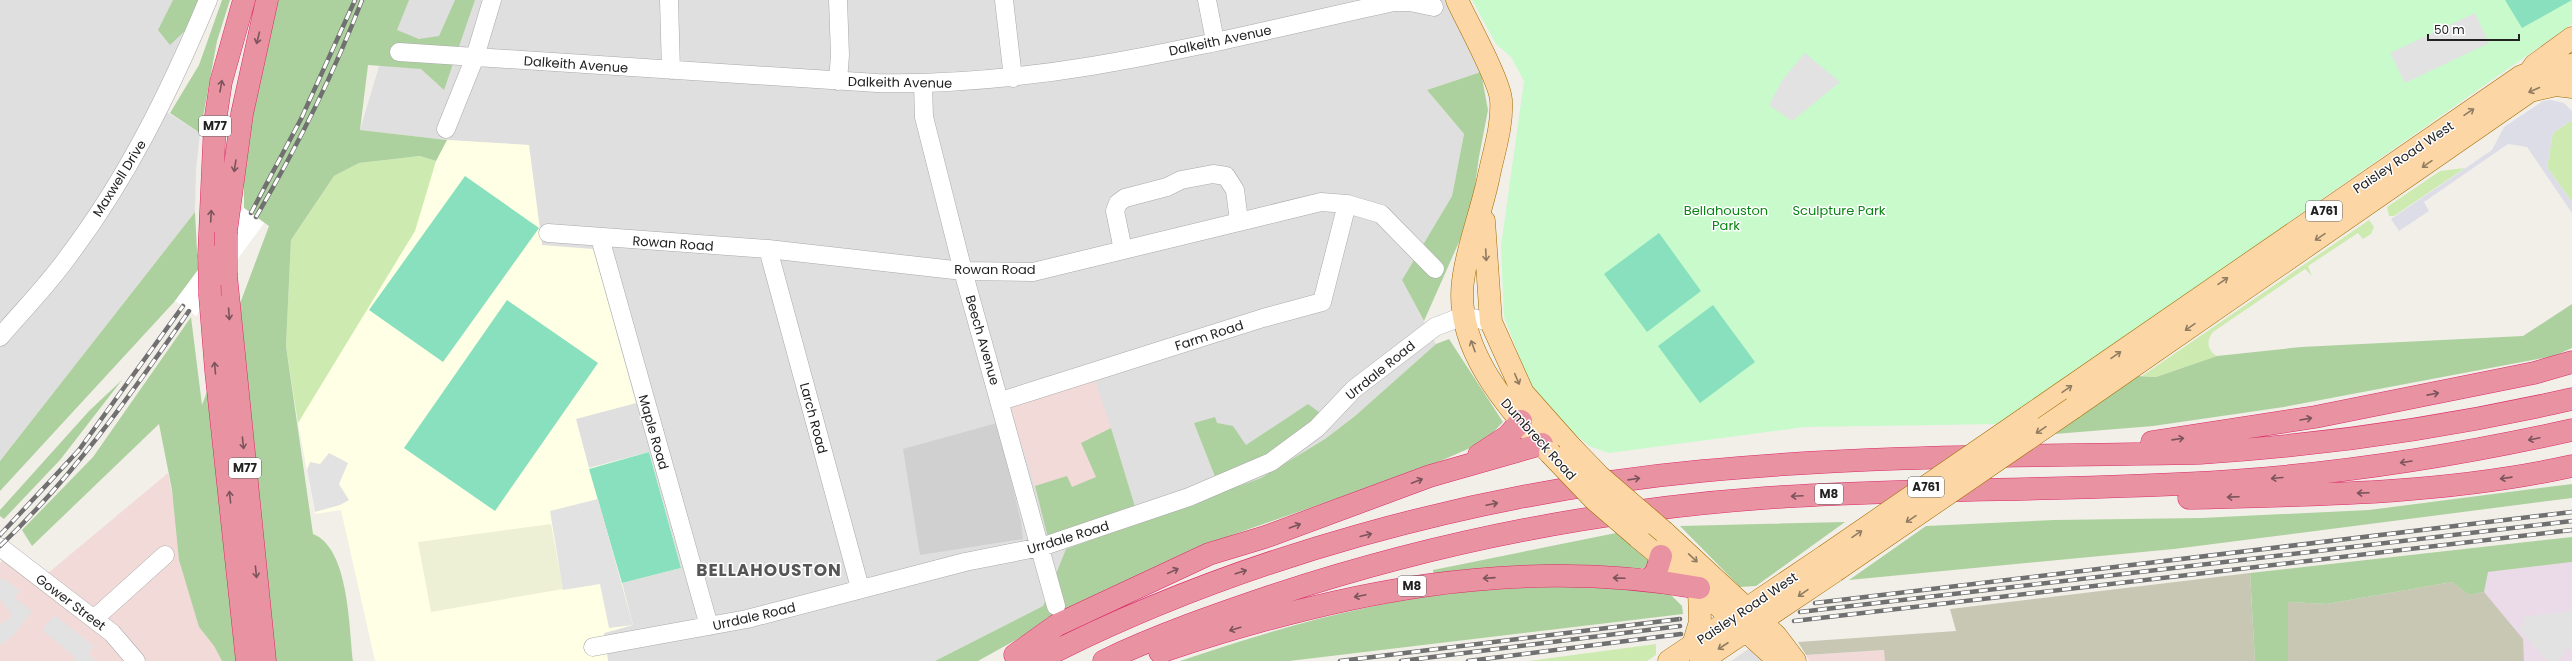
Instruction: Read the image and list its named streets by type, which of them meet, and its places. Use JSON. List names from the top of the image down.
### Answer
{
  "streets": {
    "highway": ["M77", "M8"],
    "main road": ["Paisley Road West", "A761", "Dumbreck Road"],
    "street": [
      "Dalkeith Avenue",
      "Maxwell Drive",
      "Rowan Road",
      "Farm Road",
      "Beech Avenue",
      "Urrdale Road",
      "Larch Road",
      "Maple Road",
      "Gower Street"
    ]
  },
  "crossings": [
    ["Dalkeith Avenue", "Beech Avenue"],
    ["Paisley Road West", "Dumbreck Road"],
    ["Rowan Road", "Farm Road"],
    ["Rowan Road", "Beech Avenue"],
    ["Rowan Road", "Larch Road"],
    ["Rowan Road", "Maple Road"],
    ["Farm Road", "Beech Avenue"],
    ["Beech Avenue", "Urrdale Road"],
    ["Urrdale Road", "Larch Road"],
    ["Urrdale Road", "Maple Road"],
    ["Urrdale Road", "Dumbreck Road"],
    ["Dumbreck Road", "M8"]
  ],
  "districts": ["BELLAHOUSTON"],
  "parks": ["Bellahouston Park", "Sculpture Park"],
  "scale_bar": "50 m"
}
